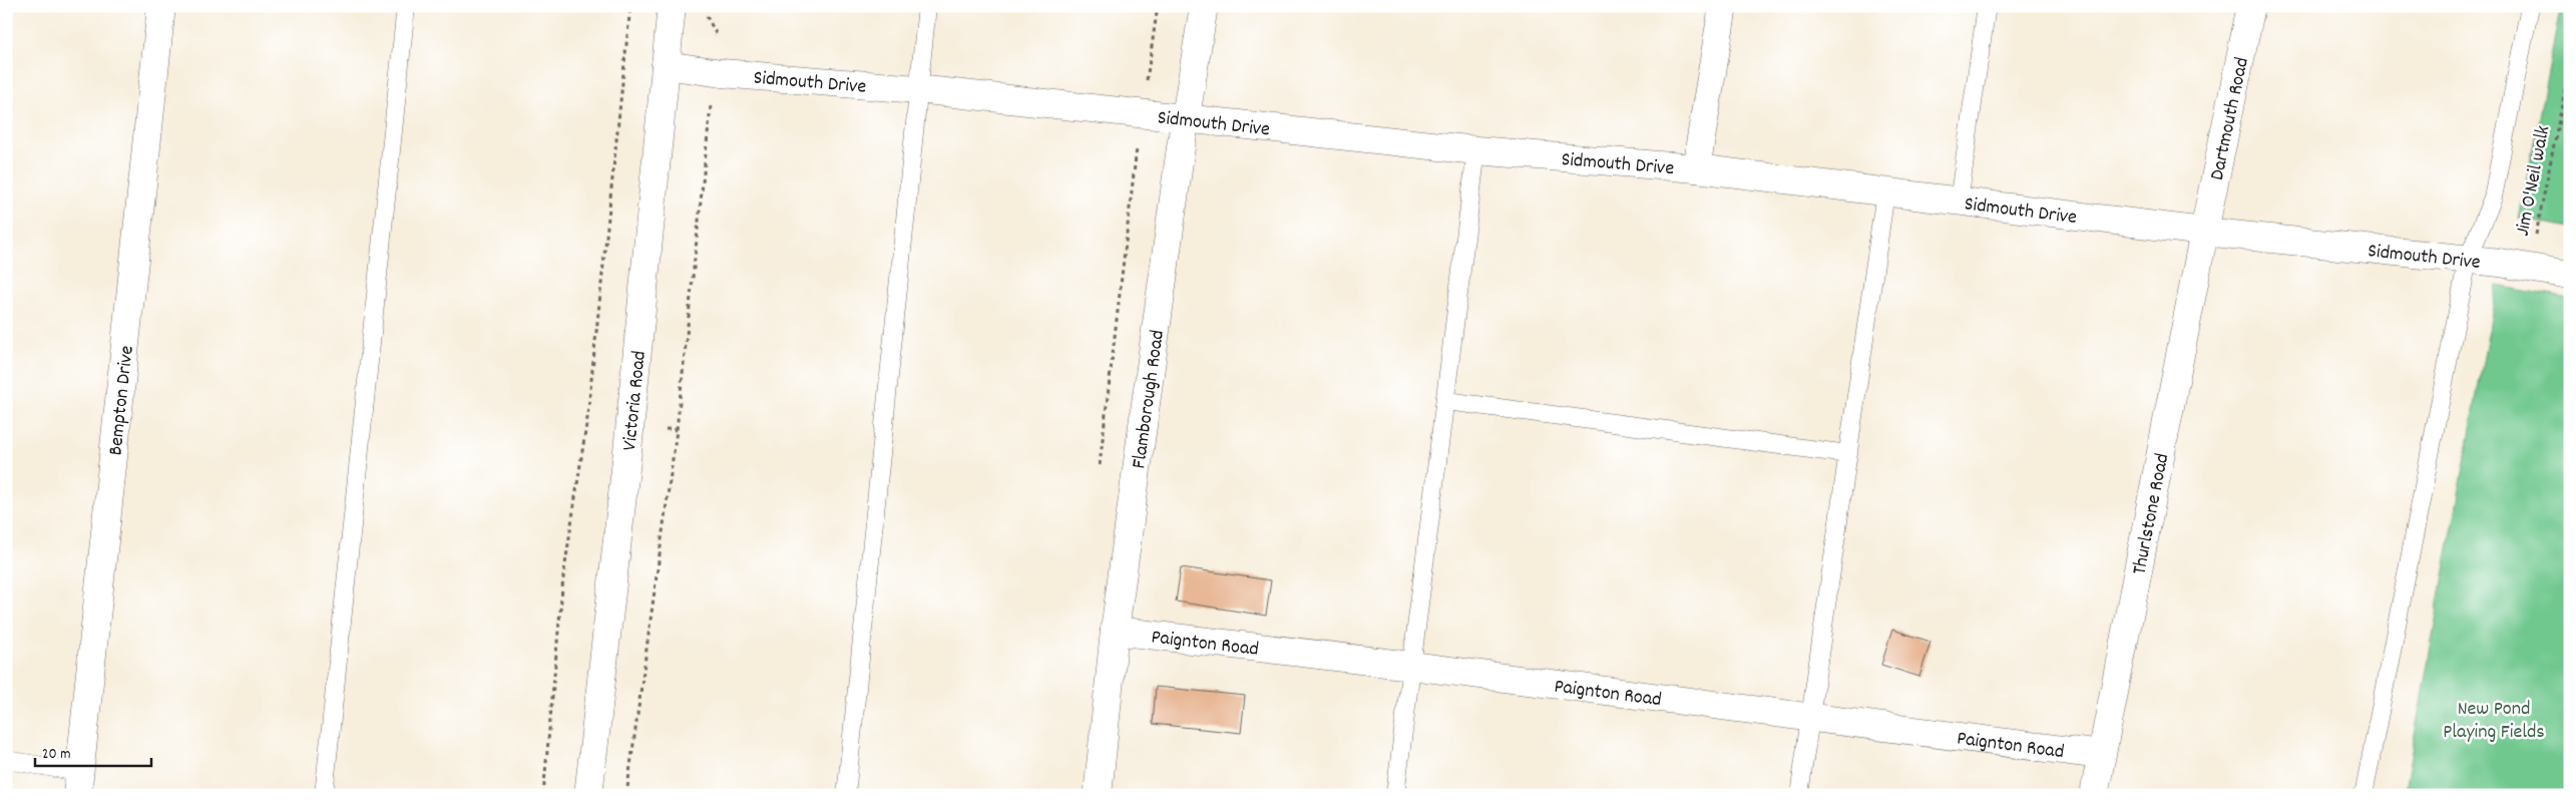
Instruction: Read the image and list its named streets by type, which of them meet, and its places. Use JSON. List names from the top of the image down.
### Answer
{
  "streets": {
    "street": [
      "Sidmouth Drive",
      "Dartmouth Road",
      "Flamborough Road",
      "Bempton Drive",
      "Victoria Road",
      "Thurlstone Road",
      "Paignton Road"
    ],
    "path": ["Jim O'Neil walk"]
  },
  "crossings": [
    ["Sidmouth Drive", "Dartmouth Road"],
    ["Sidmouth Drive", "Jim O'Neil walk"],
    ["Sidmouth Drive", "Flamborough Road"],
    ["Sidmouth Drive", "Victoria Road"],
    ["Sidmouth Drive", "Thurlstone Road"],
    ["Dartmouth Road", "Thurlstone Road"],
    ["Flamborough Road", "Paignton Road"],
    ["Thurlstone Road", "Paignton Road"]
  ],
  "parks": ["New Pond Playing Fields"],
  "scale_bar": "20 m"
}
